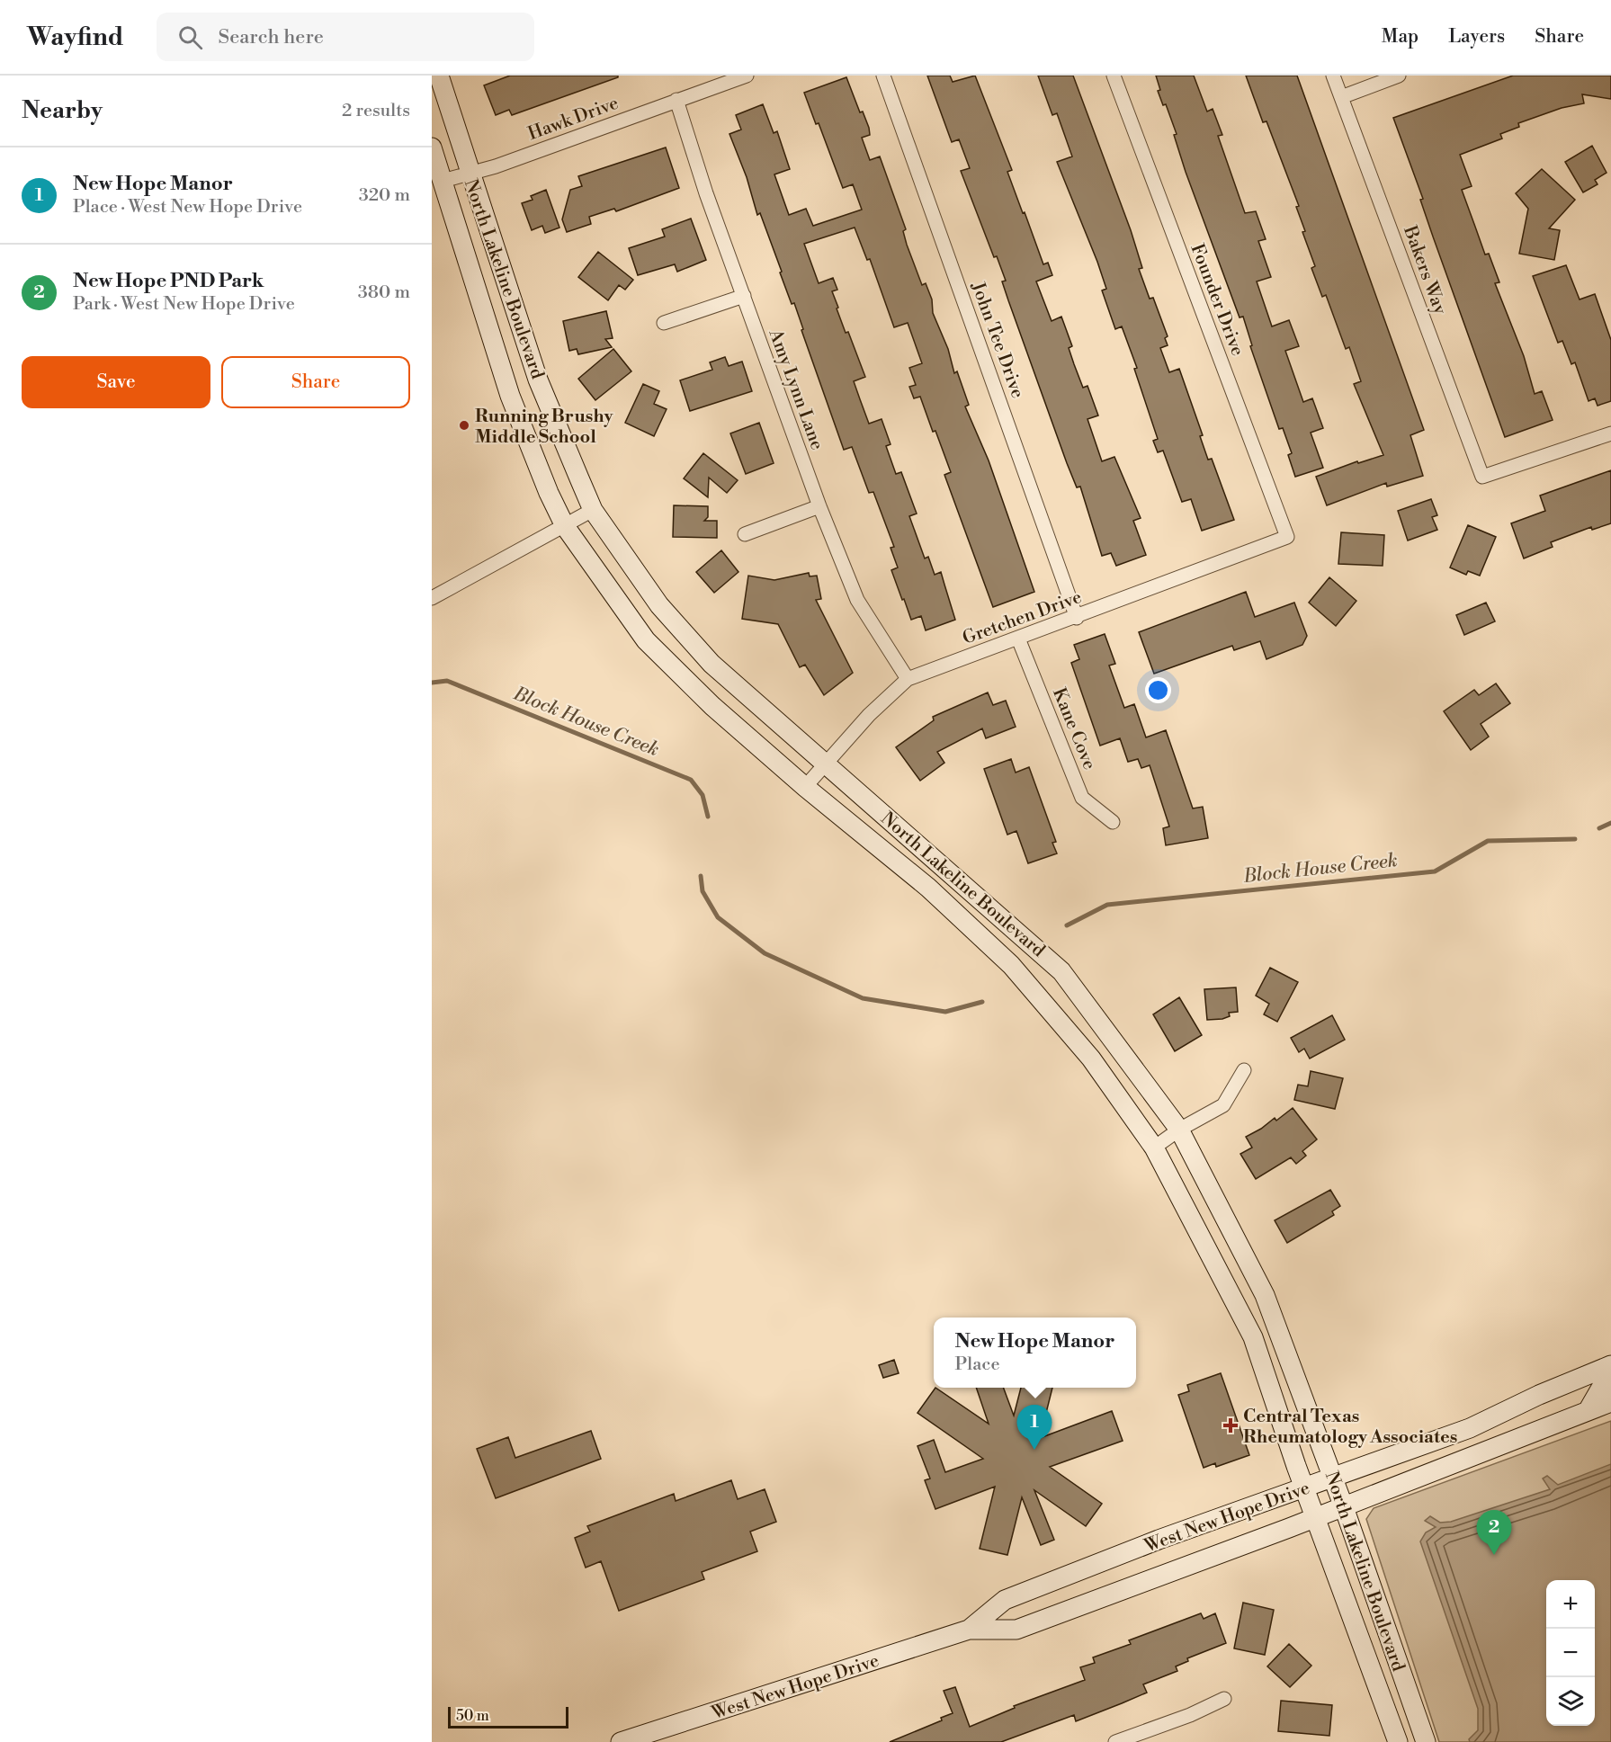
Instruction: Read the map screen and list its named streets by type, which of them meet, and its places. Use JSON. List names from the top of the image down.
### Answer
{
  "streets": {
    "main road": ["North Lakeline Boulevard", "West New Hope Drive"],
    "street": [
      "Hawk Drive",
      "Bakers Way",
      "Founder Drive",
      "John Tee Drive",
      "Amy Lynn Lane",
      "Gretchen Drive",
      "Kane Cove"
    ]
  },
  "crossings": [
    ["Hawk Drive", "North Lakeline Boulevard"],
    ["Hawk Drive", "Amy Lynn Lane"],
    ["North Lakeline Boulevard", "Gretchen Drive"],
    ["North Lakeline Boulevard", "West New Hope Drive"],
    ["Founder Drive", "Gretchen Drive"],
    ["John Tee Drive", "Gretchen Drive"],
    ["Amy Lynn Lane", "Gretchen Drive"],
    ["Gretchen Drive", "Kane Cove"]
  ],
  "water": ["Block House Creek"],
  "places": {
    "other": ["Running Brushy Middle School"],
    "health": ["Central Texas Rheumatology Associates"]
  },
  "scale_bar": "50 m",
  "page": {
    "header": "Wayfind",
    "search": "Search here",
    "nav": ["Map", "Layers", "Share"],
    "heading": ["Nearby", "2 results"],
    "list": [
      {
        "mark": "1",
        "name": "New Hope Manor",
        "note": "Place · West New Hope Drive",
        "value": "320 m"
      },
      {
        "mark": "2",
        "name": "New Hope PND Park",
        "note": "Park · West New Hope Drive",
        "value": "380 m"
      }
    ],
    "buttons": ["Save", "Share"],
    "popup": ["New Hope Manor", "Place"],
    "pins": ["1", "2"],
    "map_buttons": ["+", "−"],
    "scale": "50 m"
  }
}
